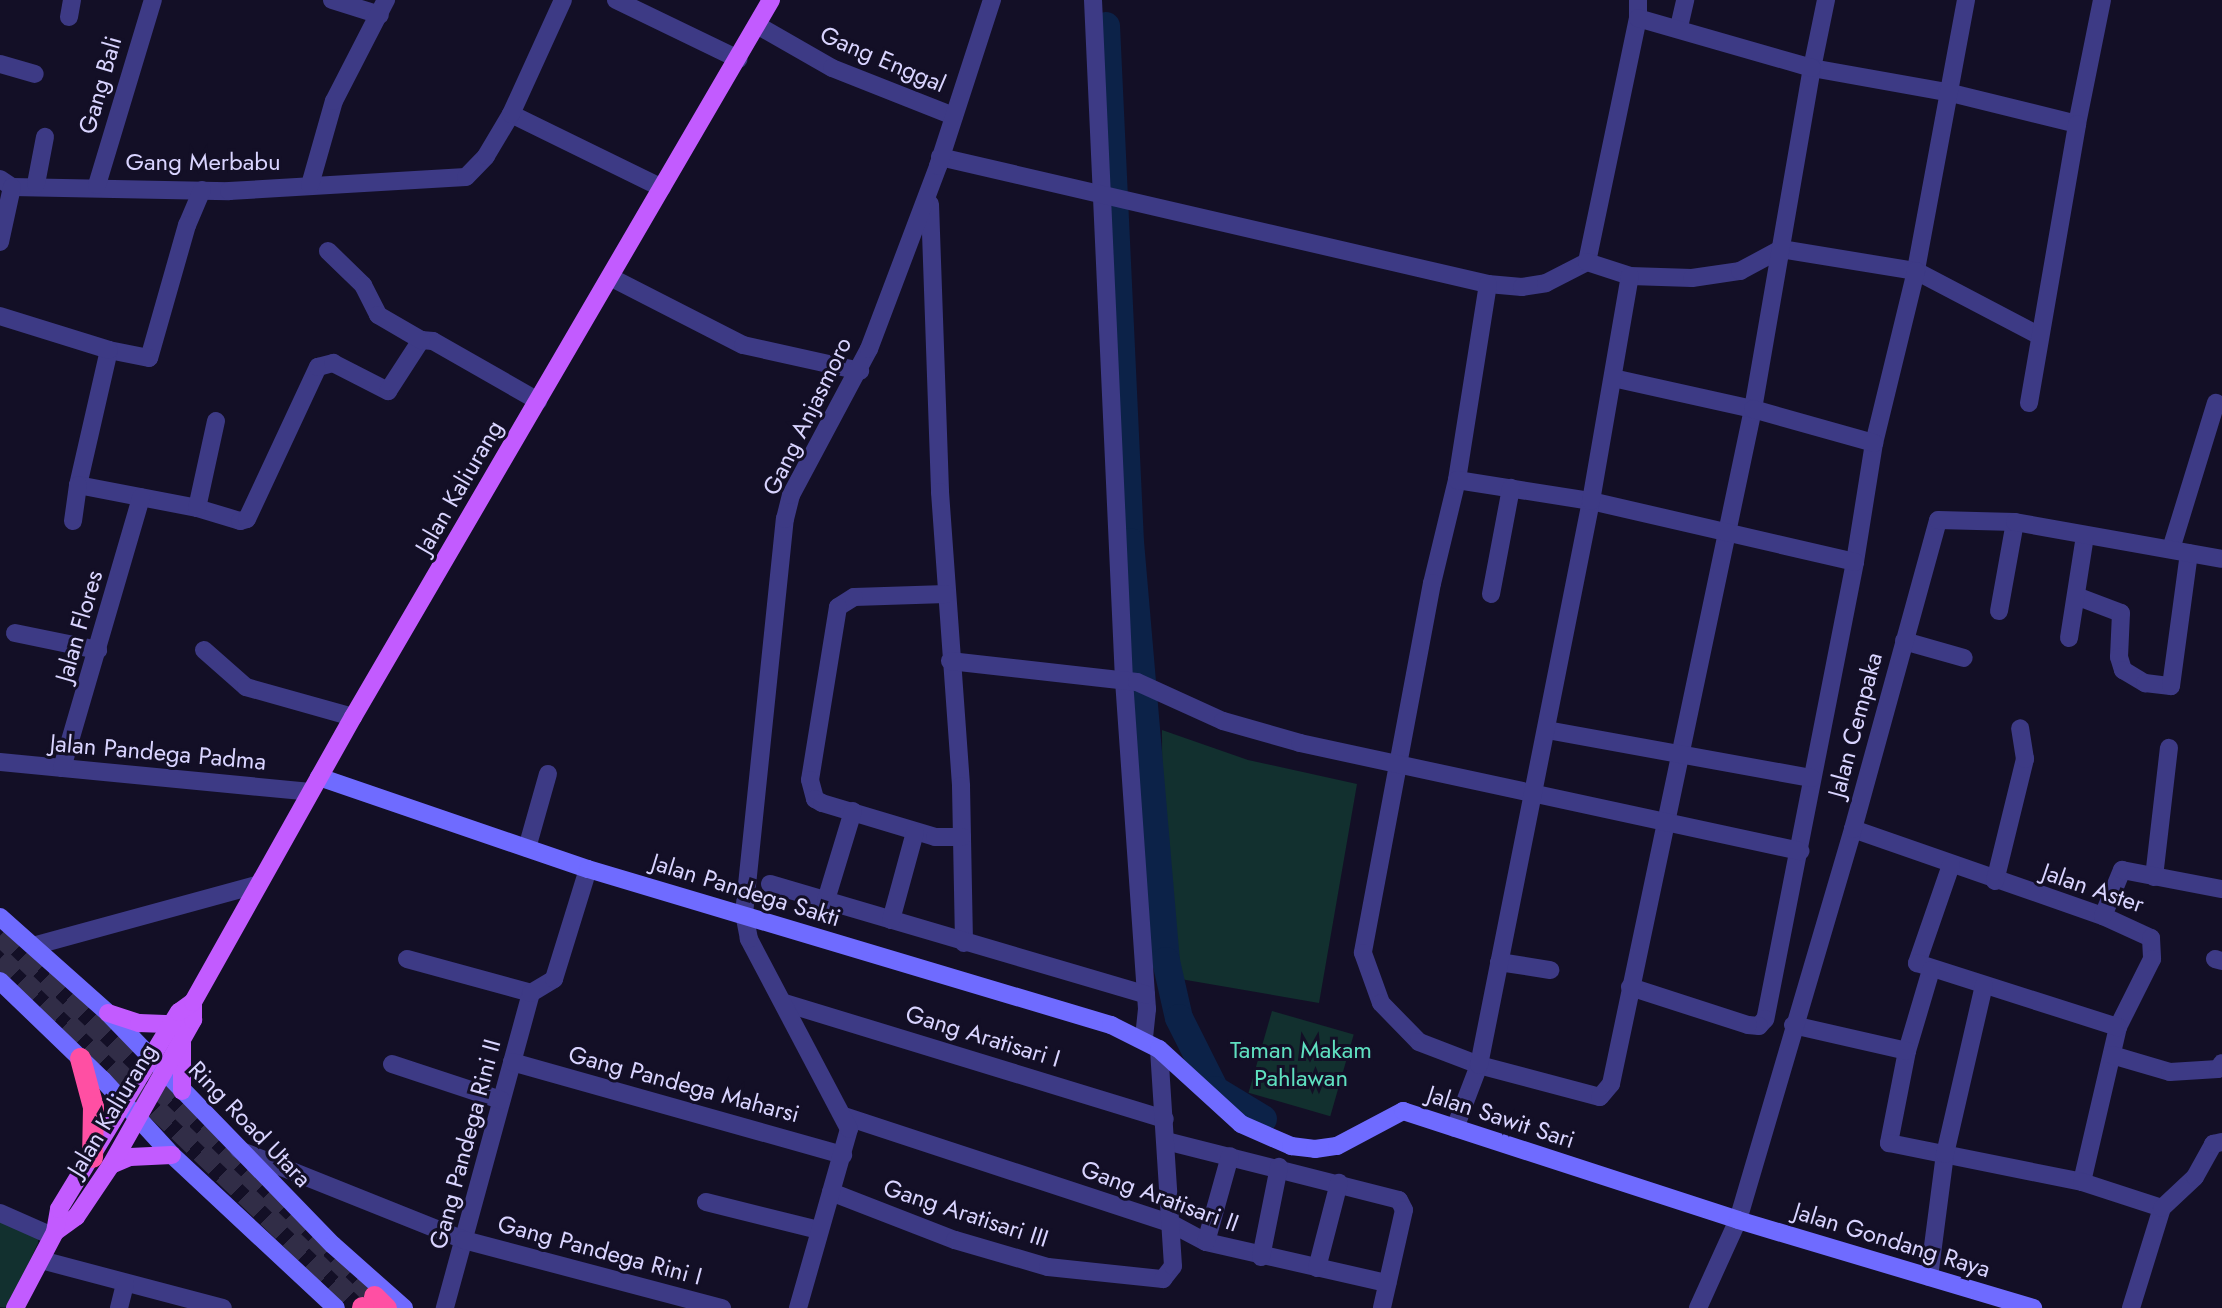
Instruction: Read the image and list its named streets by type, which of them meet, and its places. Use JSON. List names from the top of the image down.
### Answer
{
  "streets": {
    "main road": [
      "Jalan Kaliurang",
      "Jalan Pandega Sakti",
      "Jalan Sawit Sari",
      "Ring Road Utara",
      "Jalan Gondang Raya"
    ],
    "street": [
      "Gang Enggal",
      "Gang Bali",
      "Gang Merbabu",
      "Gang Anjasmoro",
      "Jalan Flores",
      "Jalan Cempaka",
      "Jalan Pandega Padma",
      "Jalan Aster",
      "Gang Aratisari I",
      "Gang Pandega Maharsi",
      "Gang Pandega Rini II",
      "Gang Aratisari II",
      "Gang Aratisari III",
      "Gang Pandega Rini I"
    ]
  },
  "crossings": [
    ["Gang Enggal", "Gang Anjasmoro"],
    ["Gang Enggal", "Jalan Kaliurang"],
    ["Gang Bali", "Gang Merbabu"],
    ["Gang Anjasmoro", "Jalan Pandega Sakti"],
    ["Jalan Kaliurang", "Jalan Pandega Padma"],
    ["Jalan Kaliurang", "Jalan Pandega Sakti"],
    ["Jalan Kaliurang", "Ring Road Utara"],
    ["Jalan Flores", "Jalan Pandega Padma"],
    ["Jalan Cempaka", "Jalan Aster"],
    ["Jalan Cempaka", "Jalan Sawit Sari"],
    ["Jalan Cempaka", "Jalan Gondang Raya"],
    ["Jalan Pandega Padma", "Jalan Pandega Sakti"],
    ["Jalan Pandega Sakti", "Jalan Sawit Sari"],
    ["Gang Pandega Maharsi", "Gang Pandega Rini II"],
    ["Jalan Sawit Sari", "Jalan Gondang Raya"],
    ["Ring Road Utara", "Gang Pandega Rini I"],
    ["Gang Pandega Rini II", "Gang Pandega Rini I"],
    ["Gang Aratisari II", "Gang Aratisari III"]
  ],
  "parks": ["Taman Makam Pahlawan"]
}
